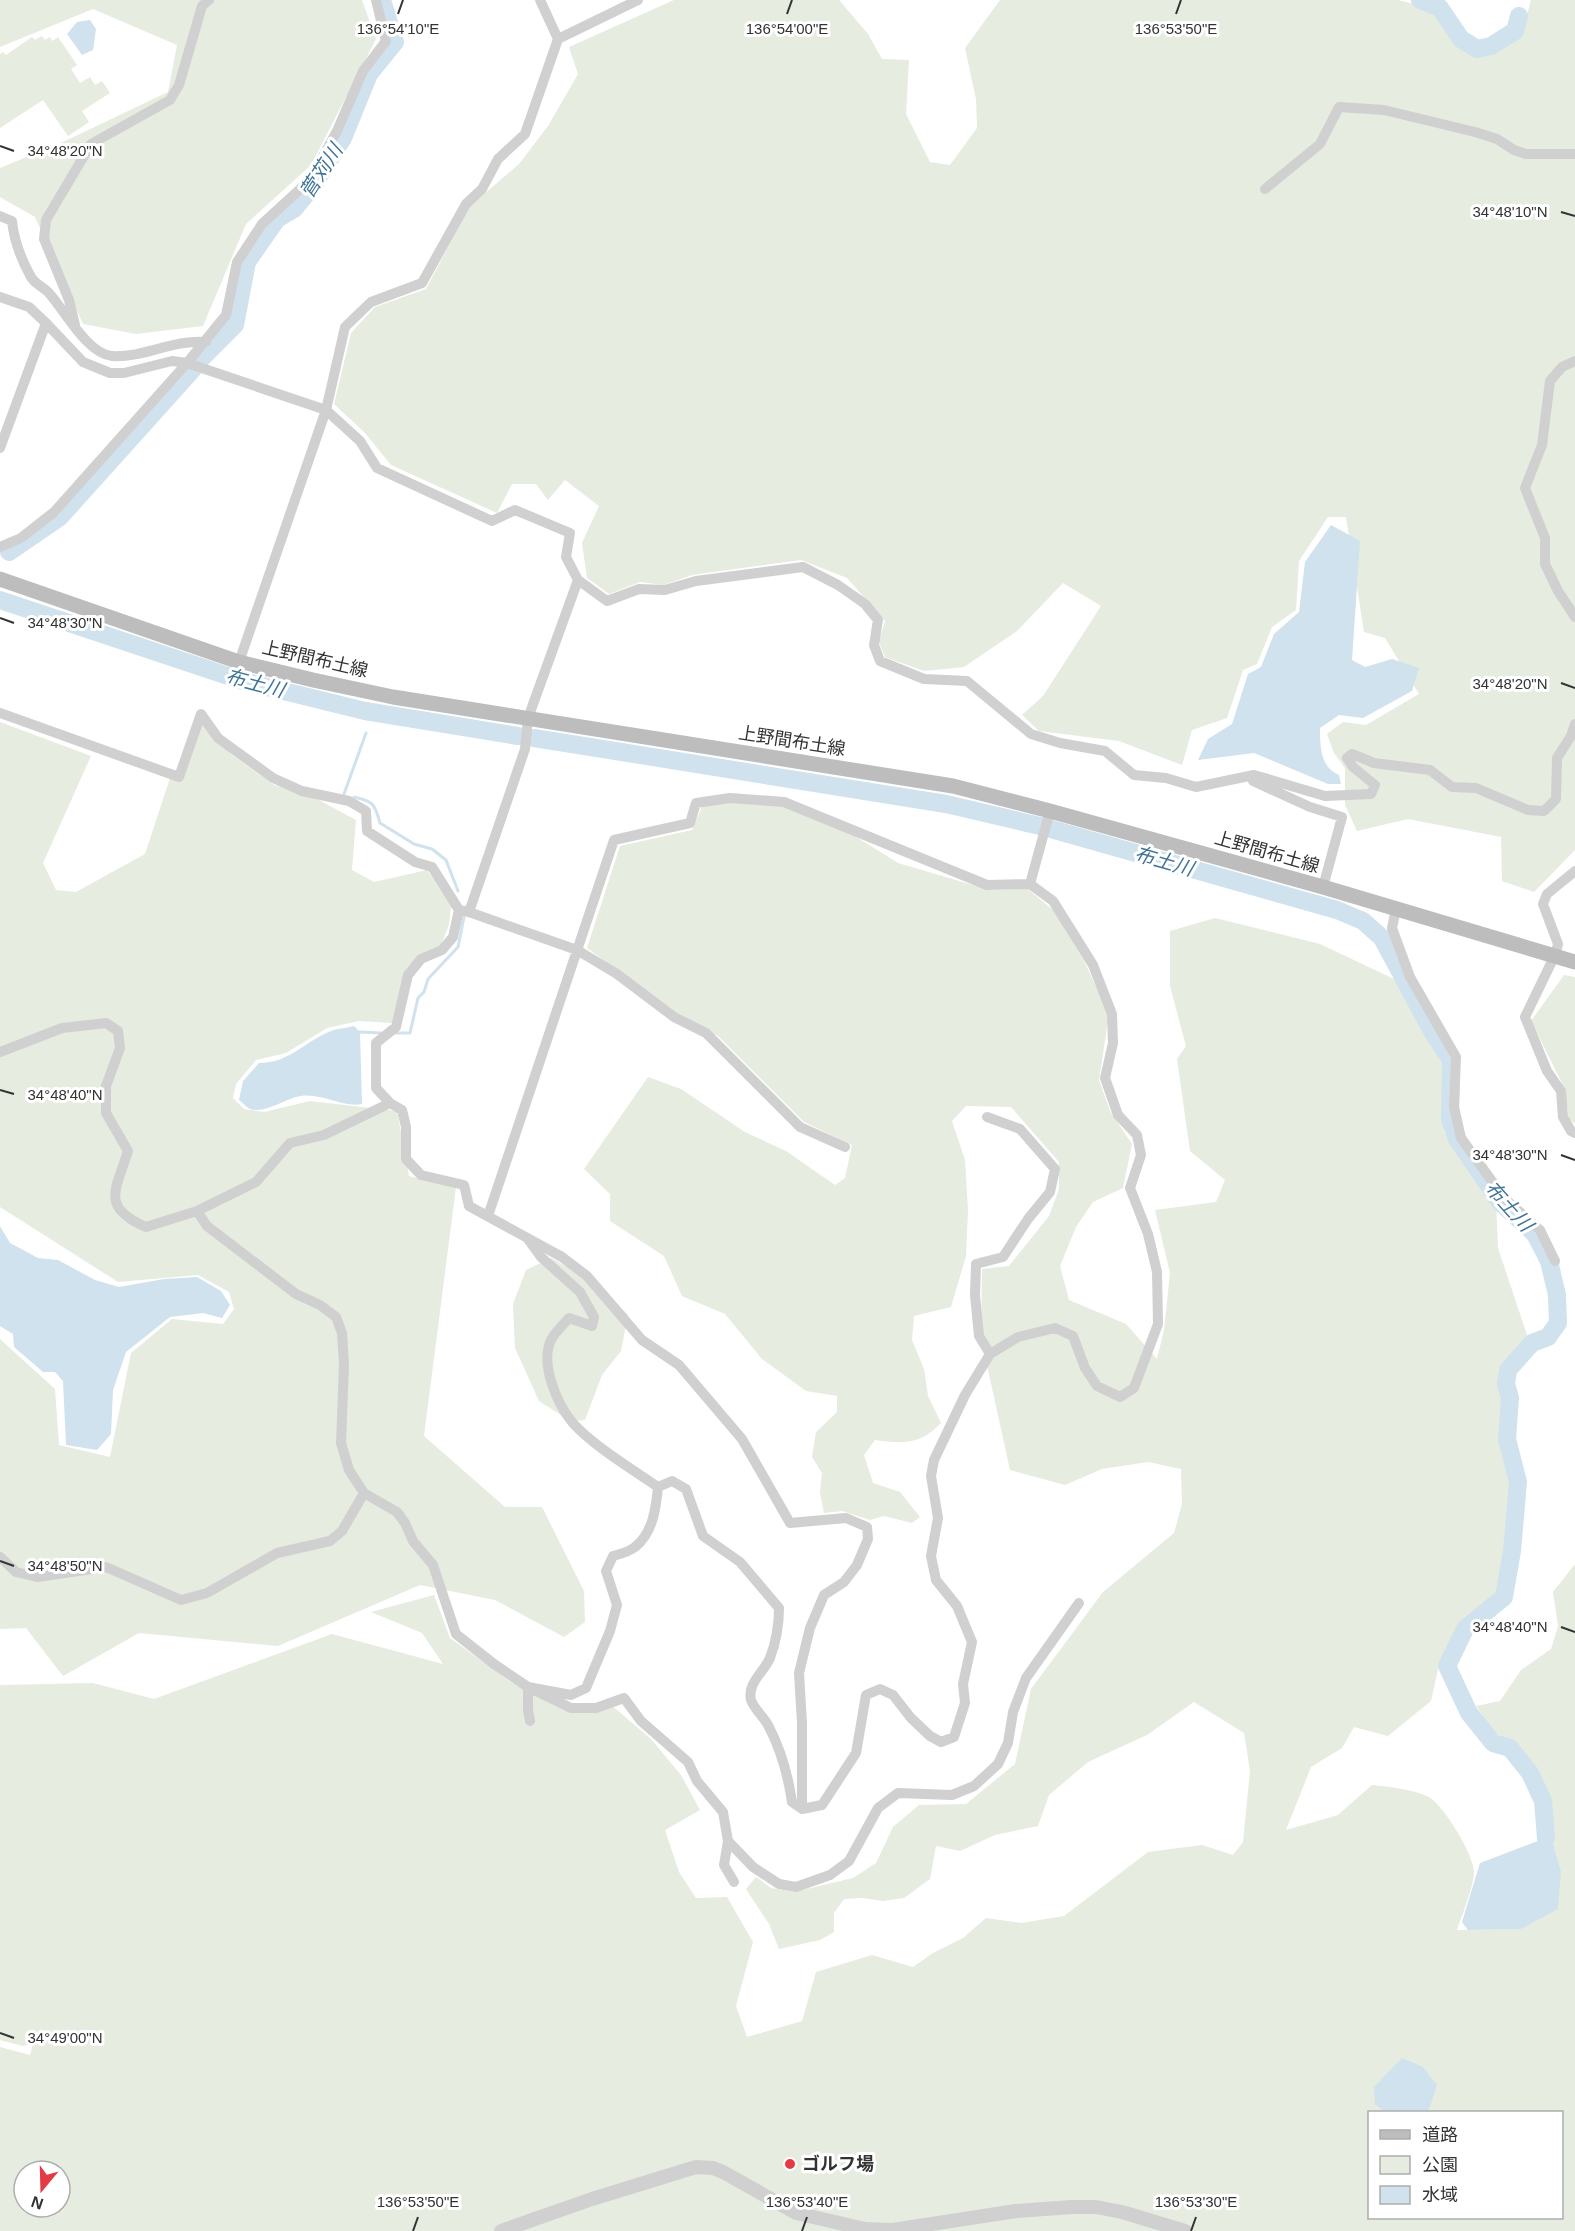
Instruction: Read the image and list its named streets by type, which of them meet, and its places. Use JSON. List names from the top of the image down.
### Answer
{
  "streets": {
    "main road": ["上野間布土線"]
  },
  "water": ["菅苅川", "布土川"],
  "places": ["ゴルフ場"],
  "legend": ["道路", "公園", "水域"],
  "north": "bottom",
  "coordinates": [
    "136°54'10\"E",
    "136°54'00\"E",
    "136°53'50\"E",
    "34°48'20\"N",
    "34°48'10\"N",
    "34°48'30\"N",
    "34°48'40\"N",
    "34°48'50\"N",
    "34°49'00\"N",
    "136°53'40\"E",
    "136°53'30\"E"
  ]
}
